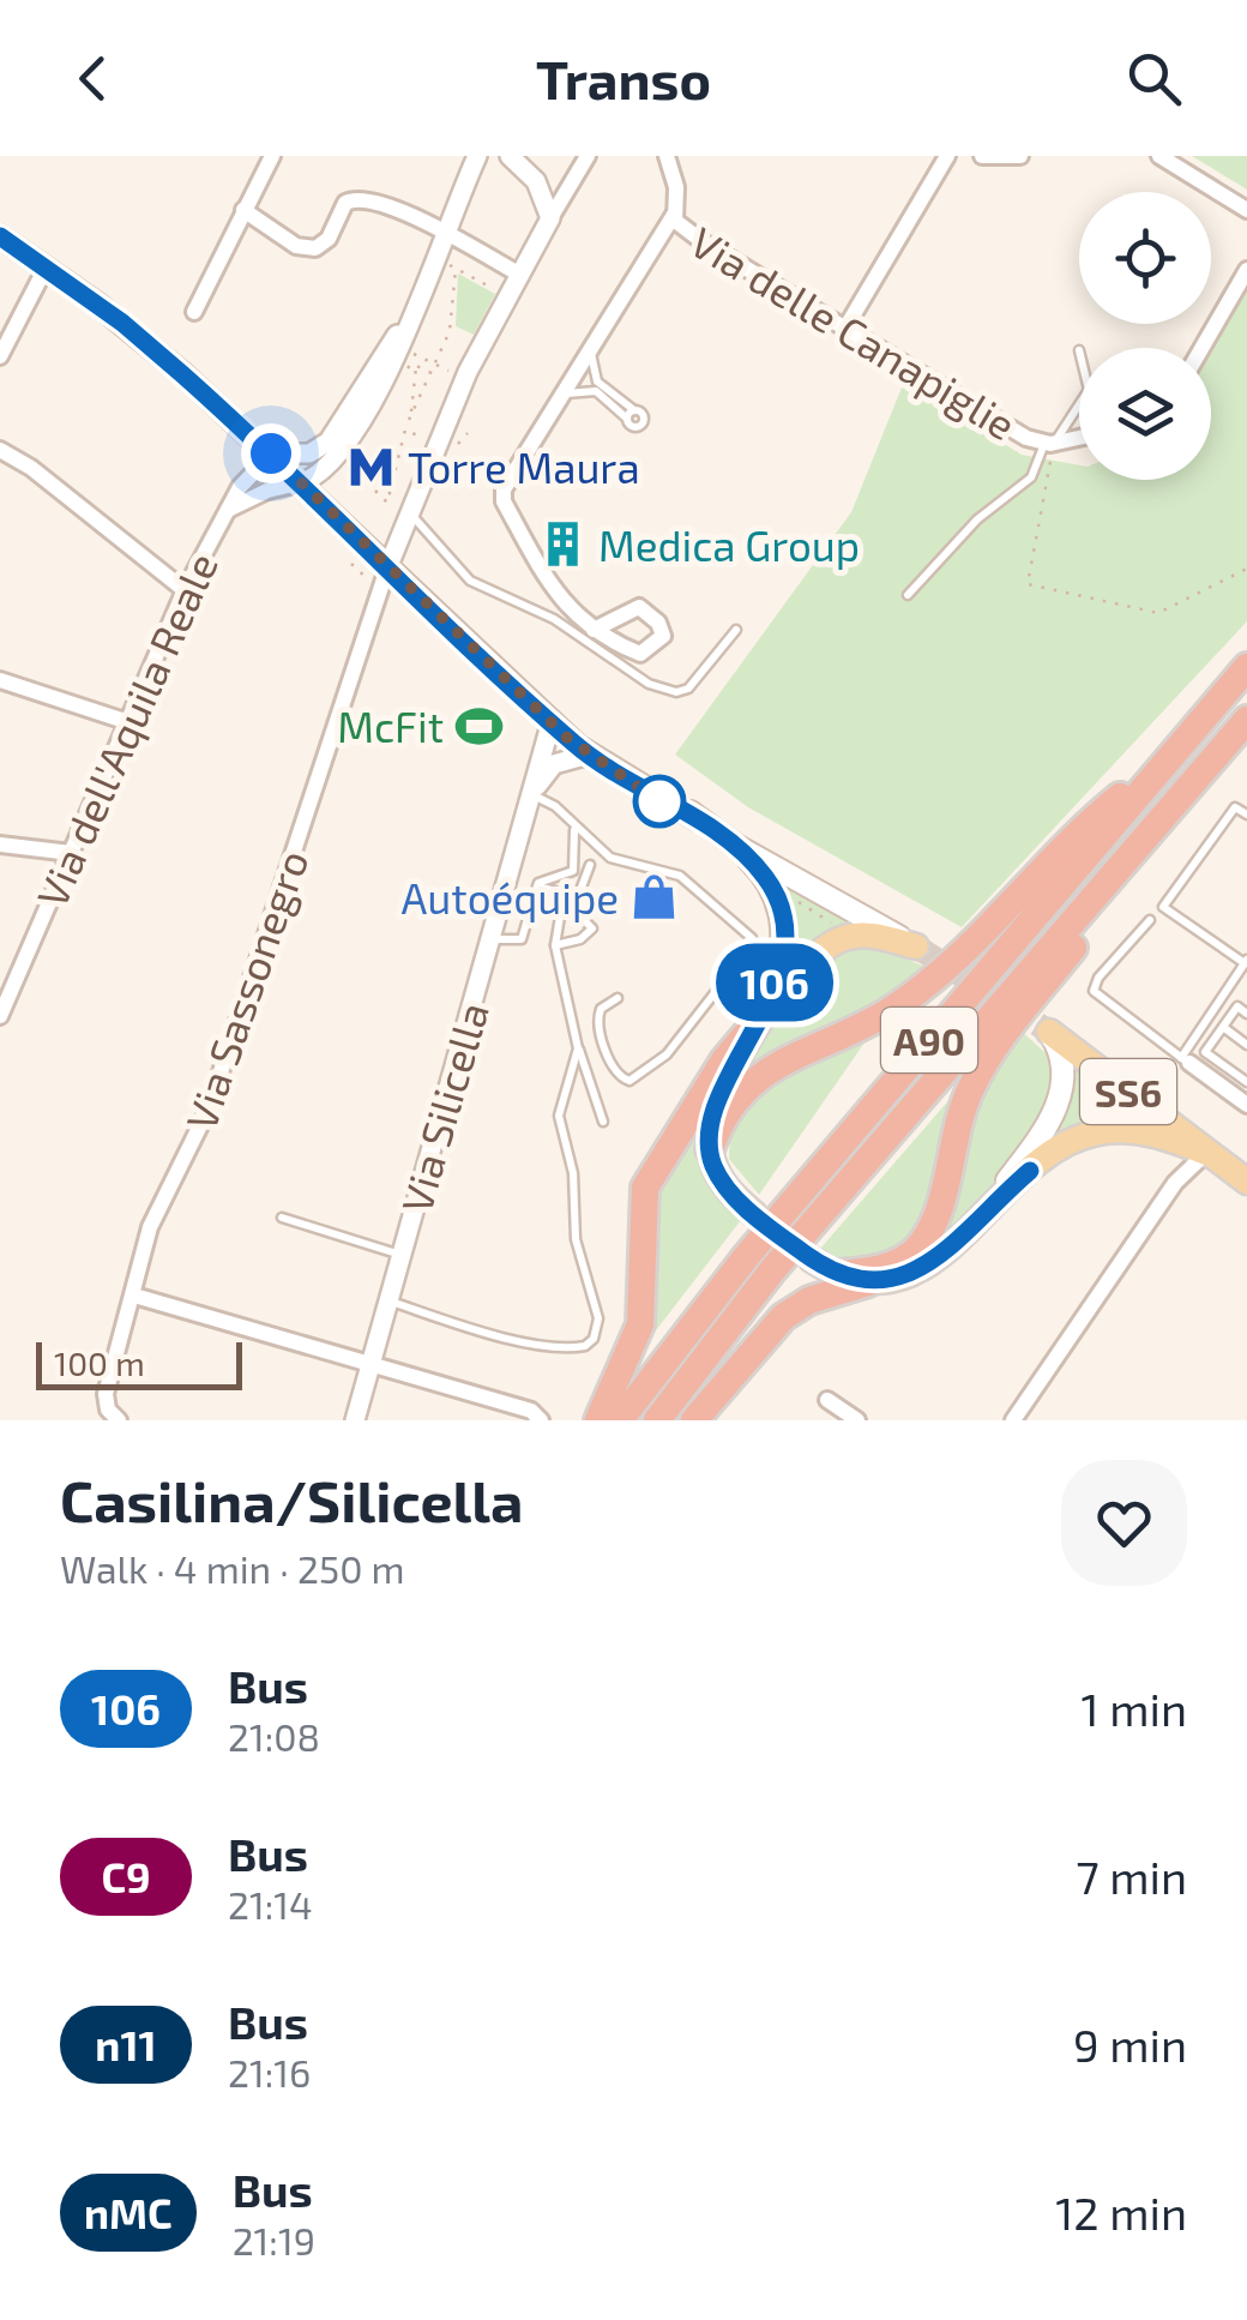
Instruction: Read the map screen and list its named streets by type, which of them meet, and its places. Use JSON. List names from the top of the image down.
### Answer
{
  "streets": {
    "highway": ["A90"],
    "main road": ["SS6"],
    "street": [
      "Via delle Canapiglie",
      "Via dell'Aquila Reale",
      "Via Sassonegro",
      "Via Silicella"
    ]
  },
  "places": {
    "metro station": ["Torre Maura"],
    "building": ["Medica Group"],
    "sports": ["McFit"],
    "shop": ["Autoéquipe"]
  },
  "lines": ["bus line 106"],
  "scale_bar": "100 m",
  "page": {
    "header": "Transo",
    "on_map": "106",
    "scale": "100 m",
    "heading": ["Casilina/Silicella", "Walk · 4 min · 250 m"],
    "list": [
      {
        "mark": "106",
        "name": "Bus",
        "note": "21:08",
        "value": "1 min"
      },
      {
        "mark": "C9",
        "name": "Bus",
        "note": "21:14",
        "value": "7 min"
      },
      {
        "mark": "n11",
        "name": "Bus",
        "note": "21:16",
        "value": "9 min"
      },
      {
        "mark": "nMC",
        "name": "Bus",
        "note": "21:19",
        "value": "12 min"
      }
    ]
  }
}
